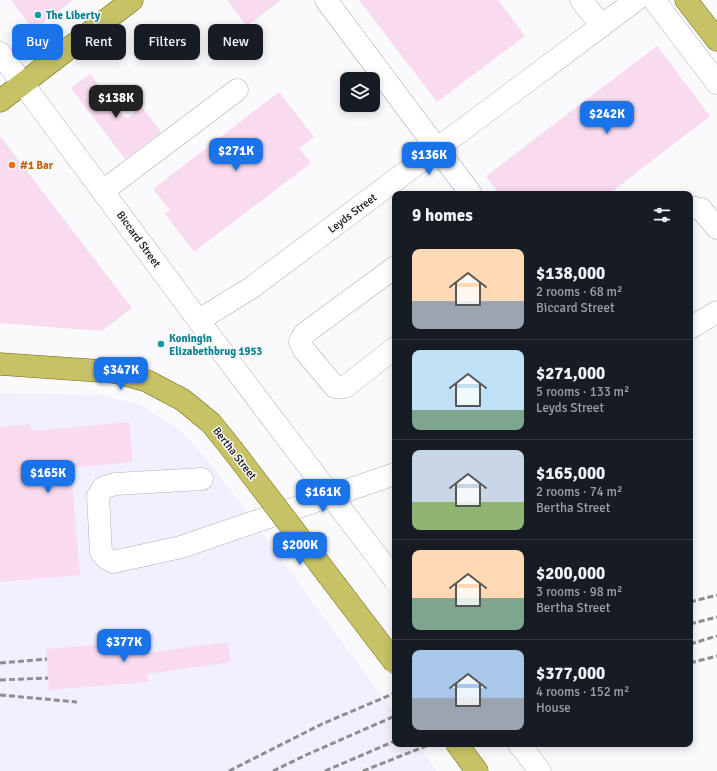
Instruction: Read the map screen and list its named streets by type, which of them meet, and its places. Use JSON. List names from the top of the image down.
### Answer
{
  "streets": {
    "main road": ["Bertha Street"],
    "street": ["Leyds Street", "Biccard Street"]
  },
  "crossings": [
    ["Leyds Street", "Biccard Street"]
  ],
  "places": ["The Liberty", "#1 Bar", "Koningin Elizabethbrug 1953"],
  "page": {
    "chip": [
      "Buy",
      "Rent",
      "Filters",
      "New"
    ],
    "price": [
      "$138K",
      "$242K",
      "$271K",
      "$136K",
      "$347K",
      "$165K",
      "$161K",
      "$200K",
      "$377K"
    ],
    "heading": "9 homes",
    "list": [
      {
        "name": "$138,000",
        "note": "2 rooms · 68 m² · Biccard Street"
      },
      {
        "name": "$271,000",
        "note": "5 rooms · 133 m² · Leyds Street"
      },
      {
        "name": "$165,000",
        "note": "2 rooms · 74 m² · Bertha Street"
      },
      {
        "name": "$200,000",
        "note": "3 rooms · 98 m² · Bertha Street"
      },
      {
        "name": "$377,000",
        "note": "4 rooms · 152 m² · House"
      }
    ]
  }
}
